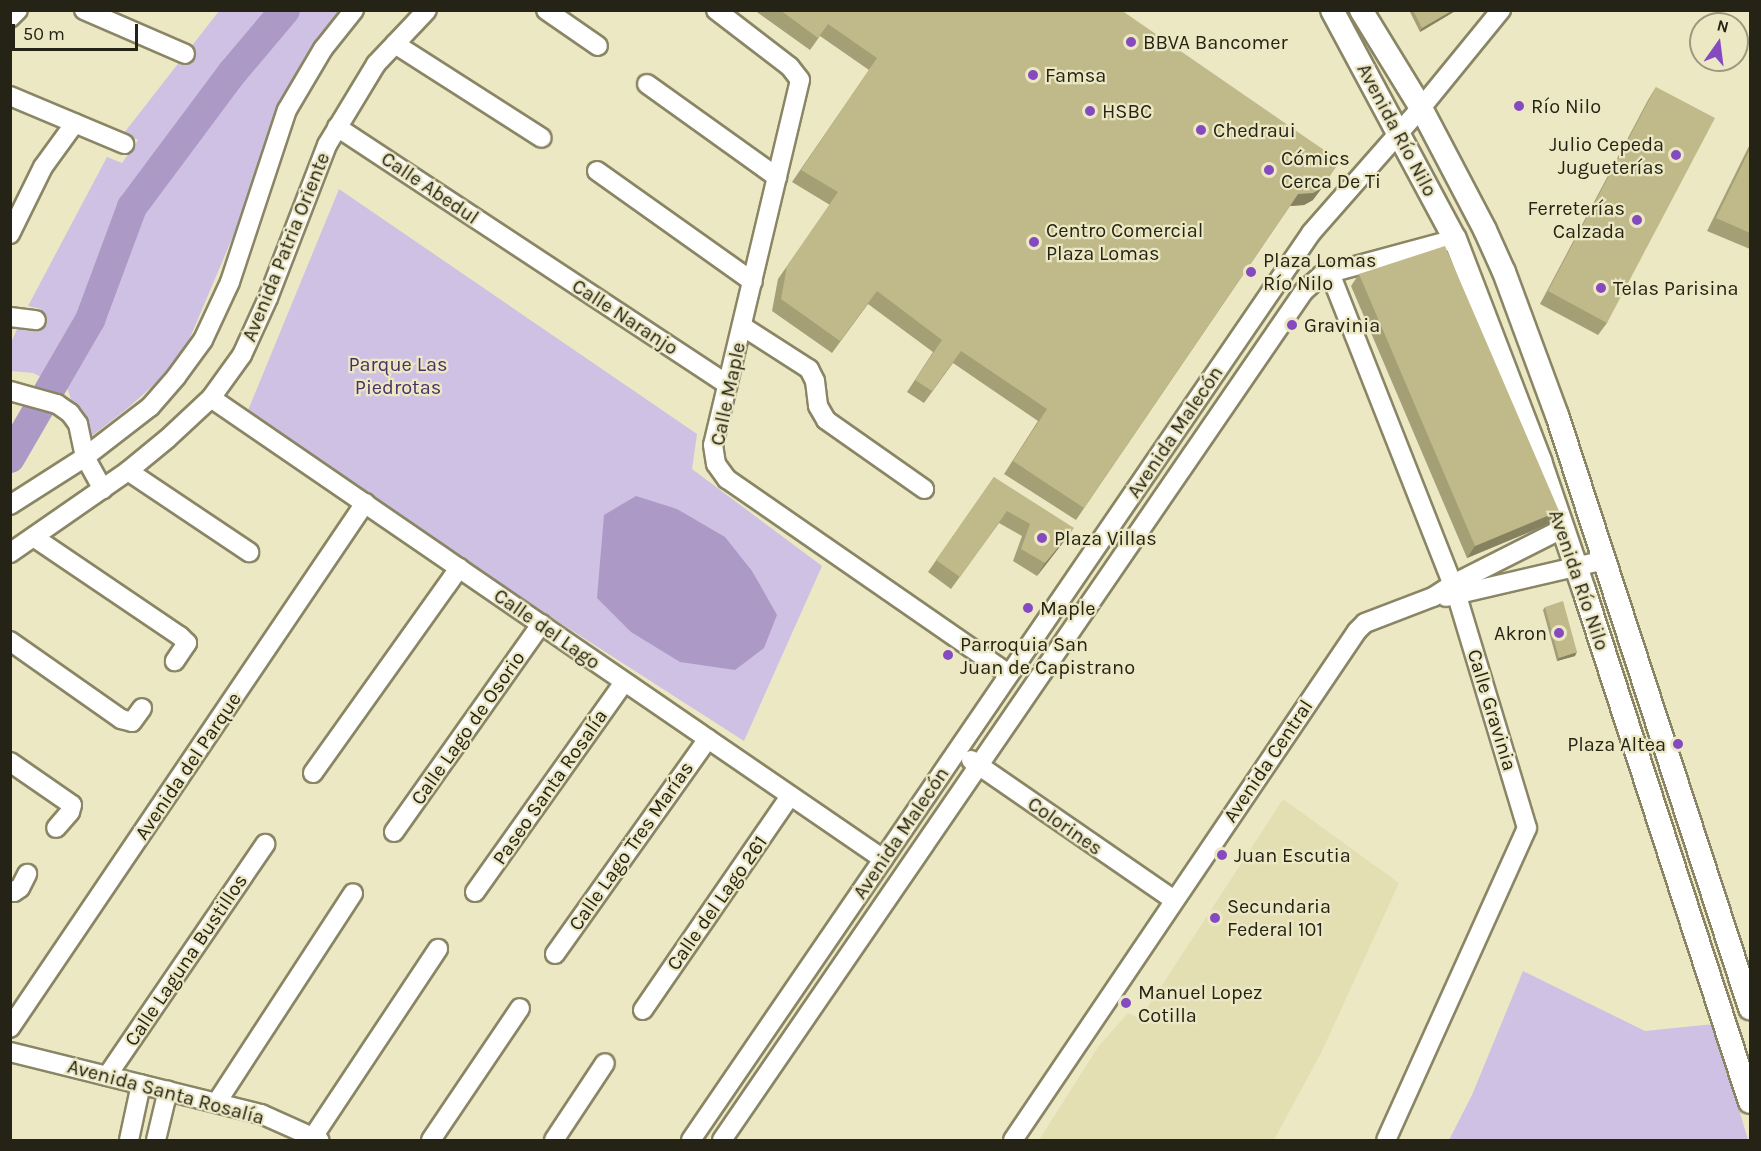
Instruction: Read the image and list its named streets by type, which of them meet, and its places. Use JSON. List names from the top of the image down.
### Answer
{
  "streets": {
    "main road": ["Avenida Río Nilo"],
    "street": [
      "Calle Abedul",
      "Avenida Patria Oriente",
      "Calle Naranjo",
      "Calle Maple",
      "Avenida Malecón",
      "Calle del Lago",
      "Calle Gravinia",
      "Calle Lago de Osorio",
      "Avenida Central",
      "Avenida del Parque",
      "Paseo Santa Rosalía",
      "Colorines",
      "Calle Lago Tres Marías",
      "Calle del Lago 261",
      "Calle Laguna Bustillos",
      "Avenida Santa Rosalía"
    ]
  },
  "crossings": [
    ["Avenida Río Nilo", "Avenida Malecón"],
    ["Avenida Río Nilo", "Avenida Central"],
    ["Calle Abedul", "Avenida Patria Oriente"],
    ["Calle Abedul", "Calle Naranjo"],
    ["Avenida Patria Oriente", "Calle del Lago"],
    ["Calle Naranjo", "Calle Maple"],
    ["Calle Maple", "Avenida Malecón"],
    ["Avenida Malecón", "Calle del Lago"],
    ["Avenida Malecón", "Calle Gravinia"],
    ["Avenida Malecón", "Colorines"],
    ["Calle del Lago", "Calle Lago de Osorio"],
    ["Calle del Lago", "Avenida del Parque"],
    ["Calle del Lago", "Paseo Santa Rosalía"],
    ["Calle del Lago", "Calle Lago Tres Marías"],
    ["Calle del Lago", "Calle del Lago 261"],
    ["Calle Gravinia", "Avenida Central"],
    ["Avenida Central", "Colorines"],
    ["Calle Laguna Bustillos", "Avenida Santa Rosalía"]
  ],
  "parks": ["Parque Las Piedrotas"],
  "places": [
    "BBVA Bancomer",
    "Famsa",
    "Río Nilo",
    "HSBC",
    "Chedraui",
    "Julio Cepeda Jugueterías",
    "Cómics Cerca De Ti",
    "Ferreterías Calzada",
    "Centro Comercial Plaza Lomas",
    "Plaza Lomas Río Nilo",
    "Telas Parisina",
    "Gravinia",
    "Plaza Villas",
    "Maple",
    "Akron",
    "Parroquia San Juan de Capistrano",
    "Plaza Altea",
    "Juan Escutia",
    "Secundaria Federal 101",
    "Manuel Lopez Cotilla"
  ],
  "scale_bar": "50 m",
  "north": "top"
}
